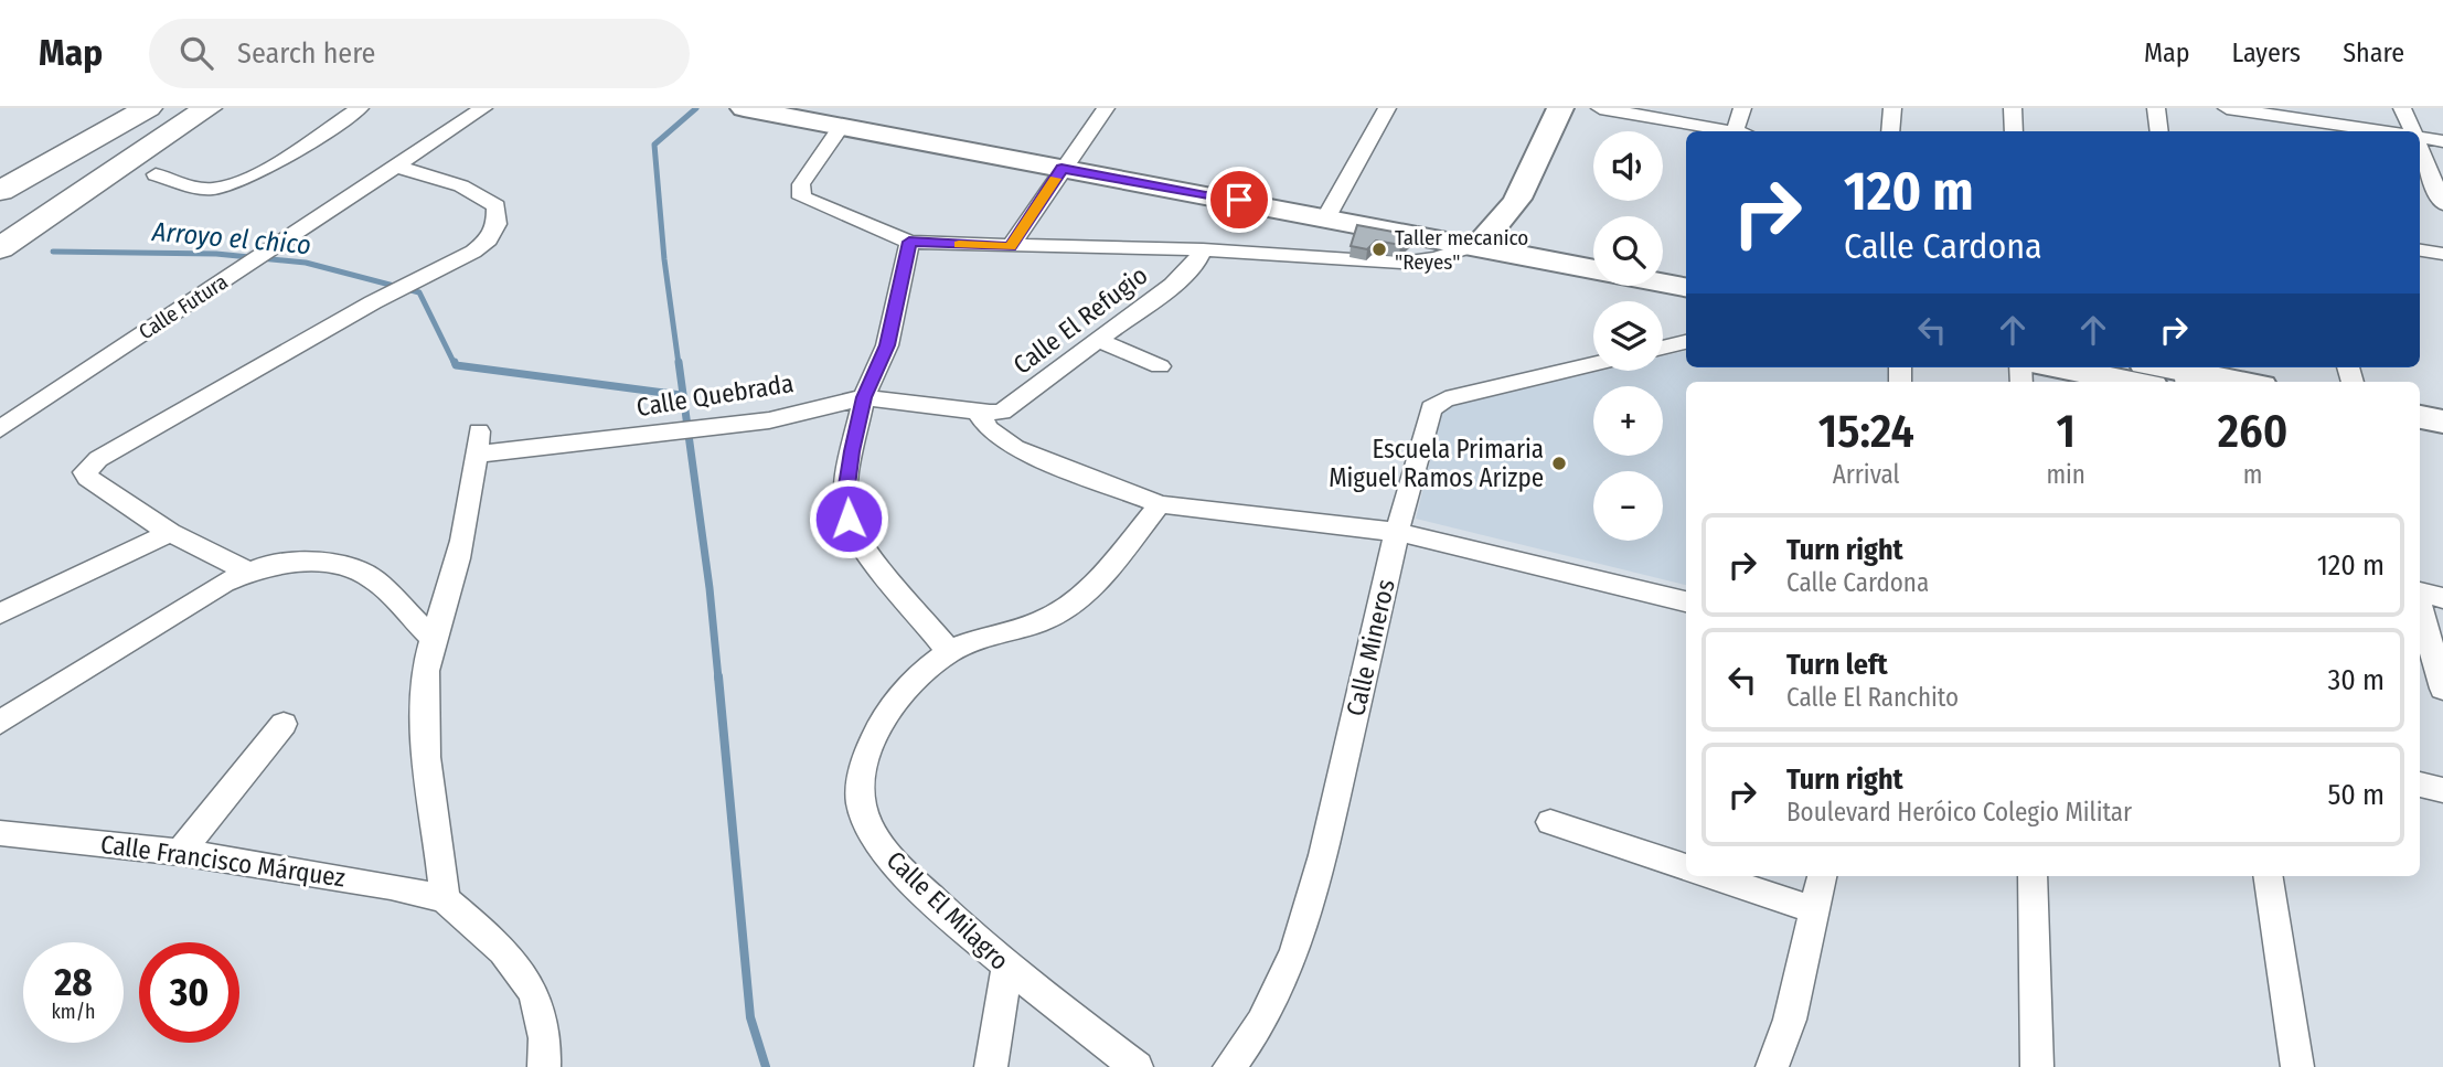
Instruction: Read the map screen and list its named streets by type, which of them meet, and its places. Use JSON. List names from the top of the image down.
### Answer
{
  "streets": {
    "street": [
      "Calle Futura",
      "Calle El Refugio",
      "Calle Quebrada",
      "Calle Mineros",
      "Calle Francisco Márquez",
      "Calle El Milagro"
    ]
  },
  "crossings": [
    ["Calle El Refugio", "Calle Quebrada"]
  ],
  "water": ["Arroyo el chico"],
  "places": ["Taller mecanico \"Reyes\"", "Escuela Primaria Miguel Ramos Arizpe"],
  "page": {
    "header": "Map",
    "search": "Search here",
    "nav": ["Map", "Layers", "Share"],
    "map_buttons": ["+", "−"],
    "turn": ["120 m", "Calle Cardona"],
    "eta": [
      "15:24",
      "Arrival",
      "1",
      "min",
      "260",
      "m"
    ],
    "list": [
      {
        "name": "Turn right",
        "note": "Calle Cardona",
        "value": "120 m"
      },
      {
        "name": "Turn left",
        "note": "Calle El Ranchito",
        "value": "30 m"
      },
      {
        "name": "Turn right",
        "note": "Boulevard Heróico Colegio Militar",
        "value": "50 m"
      }
    ],
    "speed": "28 km/h",
    "limit": "30"
  }
}
